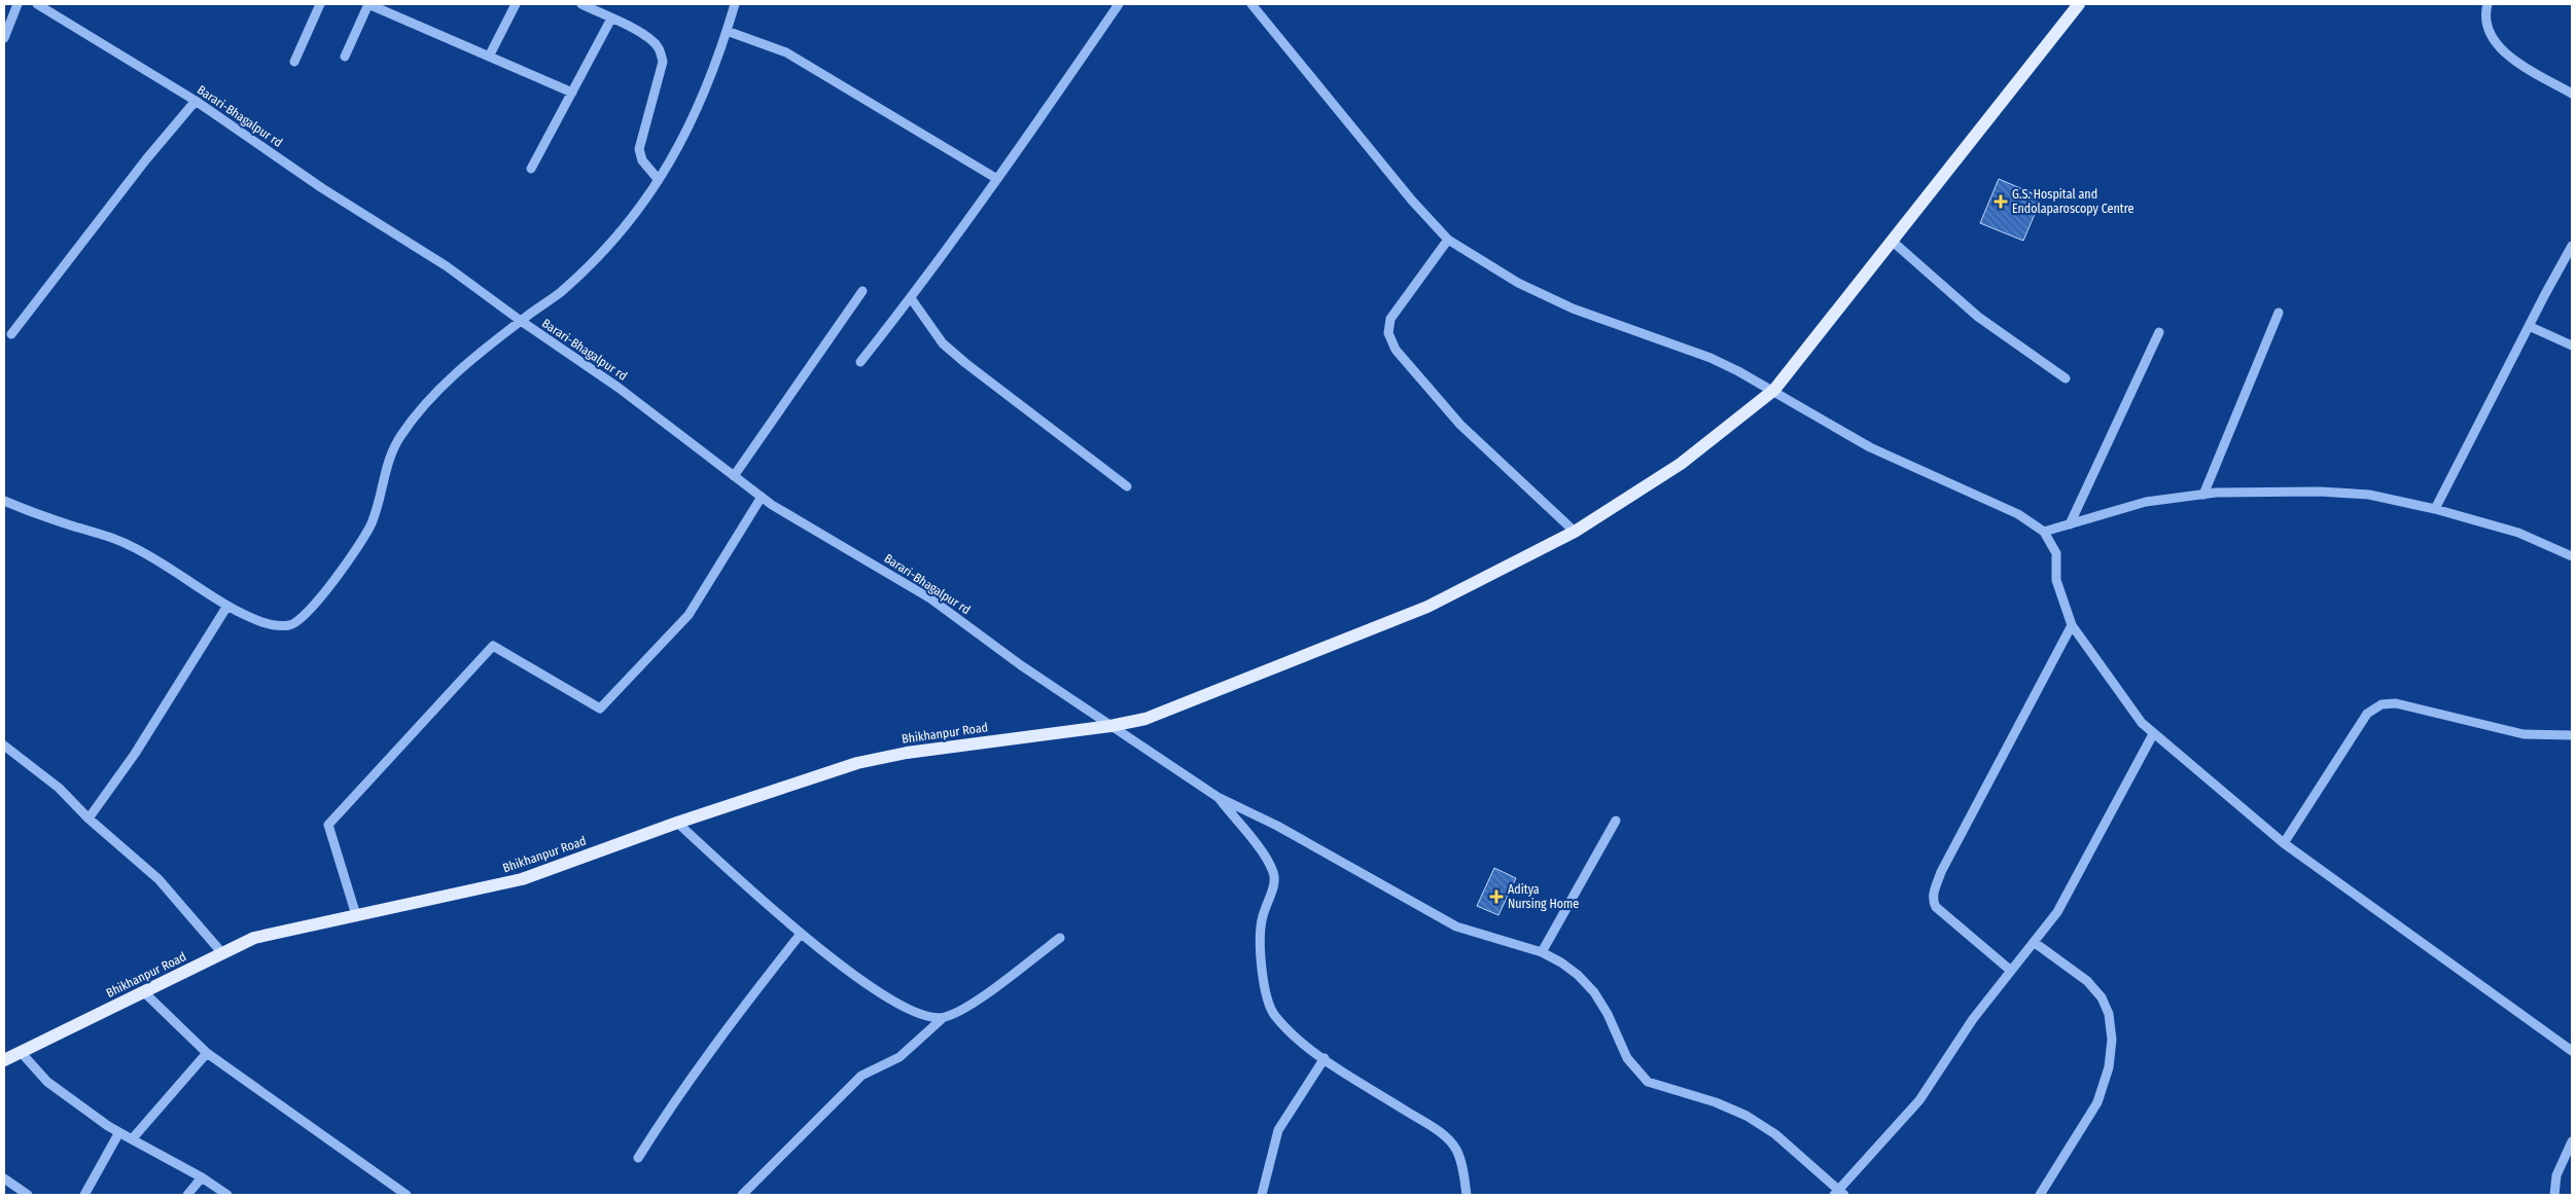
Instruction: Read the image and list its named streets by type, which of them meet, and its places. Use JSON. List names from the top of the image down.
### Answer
{
  "streets": {
    "main road": ["Bhikhanpur Road"],
    "street": ["Barari-Bhagalpur rd"]
  },
  "crossings": [
    ["Barari-Bhagalpur rd", "Bhikhanpur Road"]
  ],
  "places": {
    "health": ["G.S. Hospital and Endolaparoscopy Centre", "Aditya Nursing Home"]
  }
}
